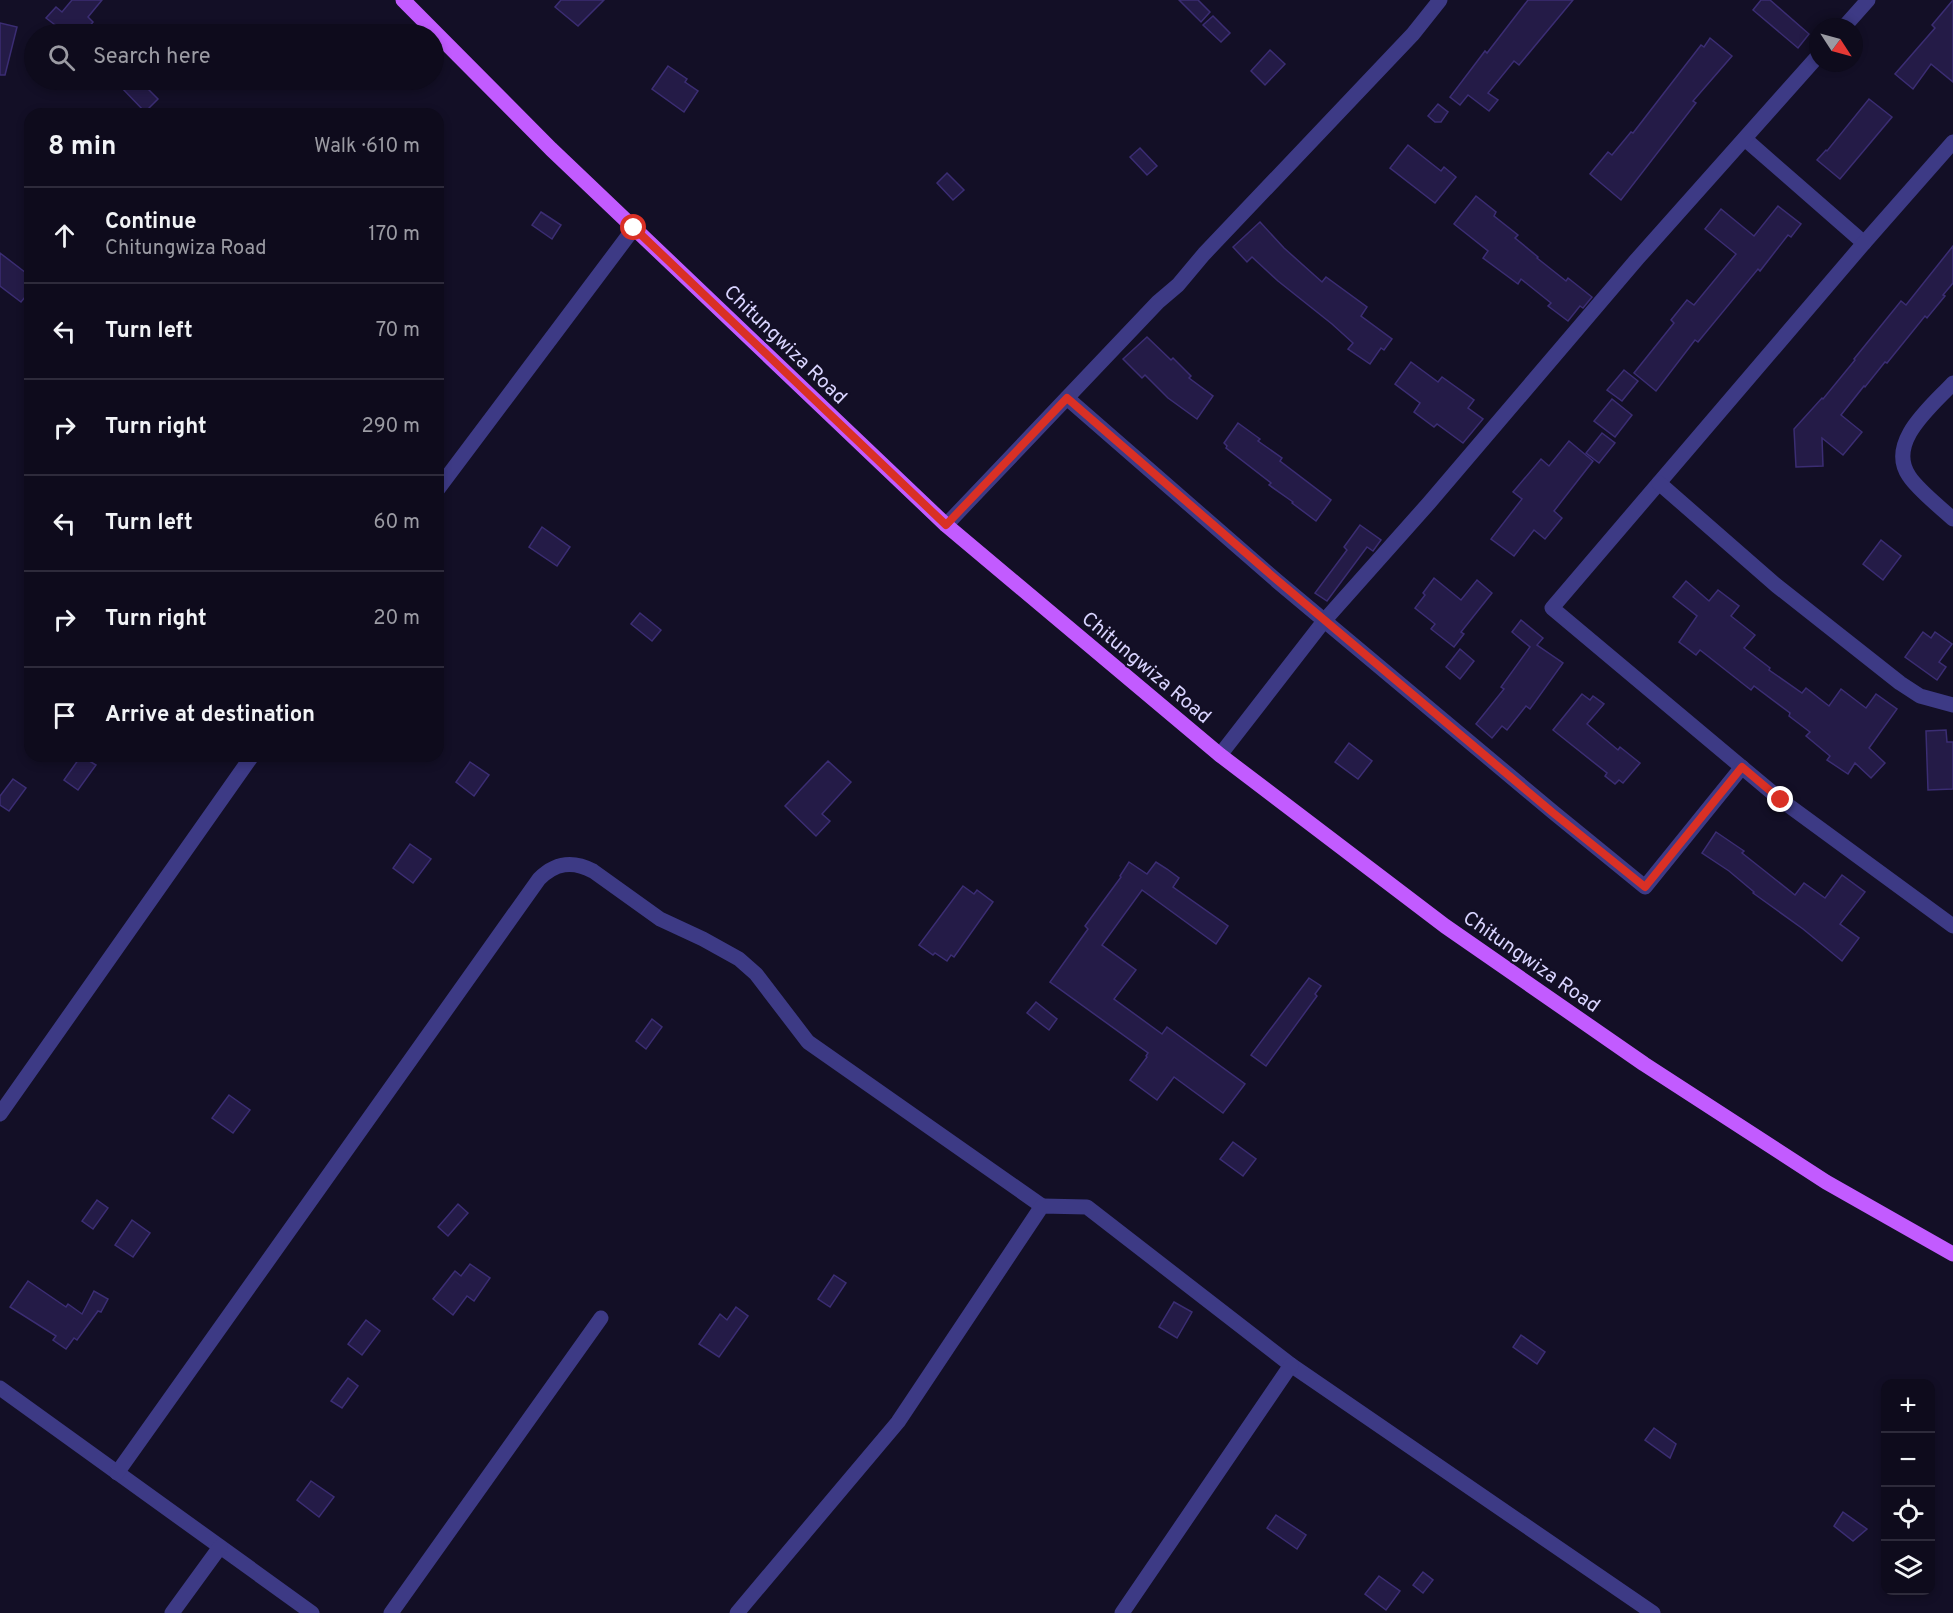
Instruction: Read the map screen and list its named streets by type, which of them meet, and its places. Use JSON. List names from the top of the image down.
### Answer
{
  "streets": {
    "main road": ["Chitungwiza Road"]
  },
  "north": "bottom right",
  "page": {
    "search": "Search here",
    "heading": ["8 min", "Walk · 610 m"],
    "list": [
      ["Continue", "Chitungwiza Road", "170 m"],
      ["Turn left", "70 m"],
      ["Turn right", "290 m"],
      ["Turn left", "60 m"],
      ["Turn right", "20 m"],
      "Arrive at destination"
    ],
    "map_buttons": ["+", "−"]
  }
}
